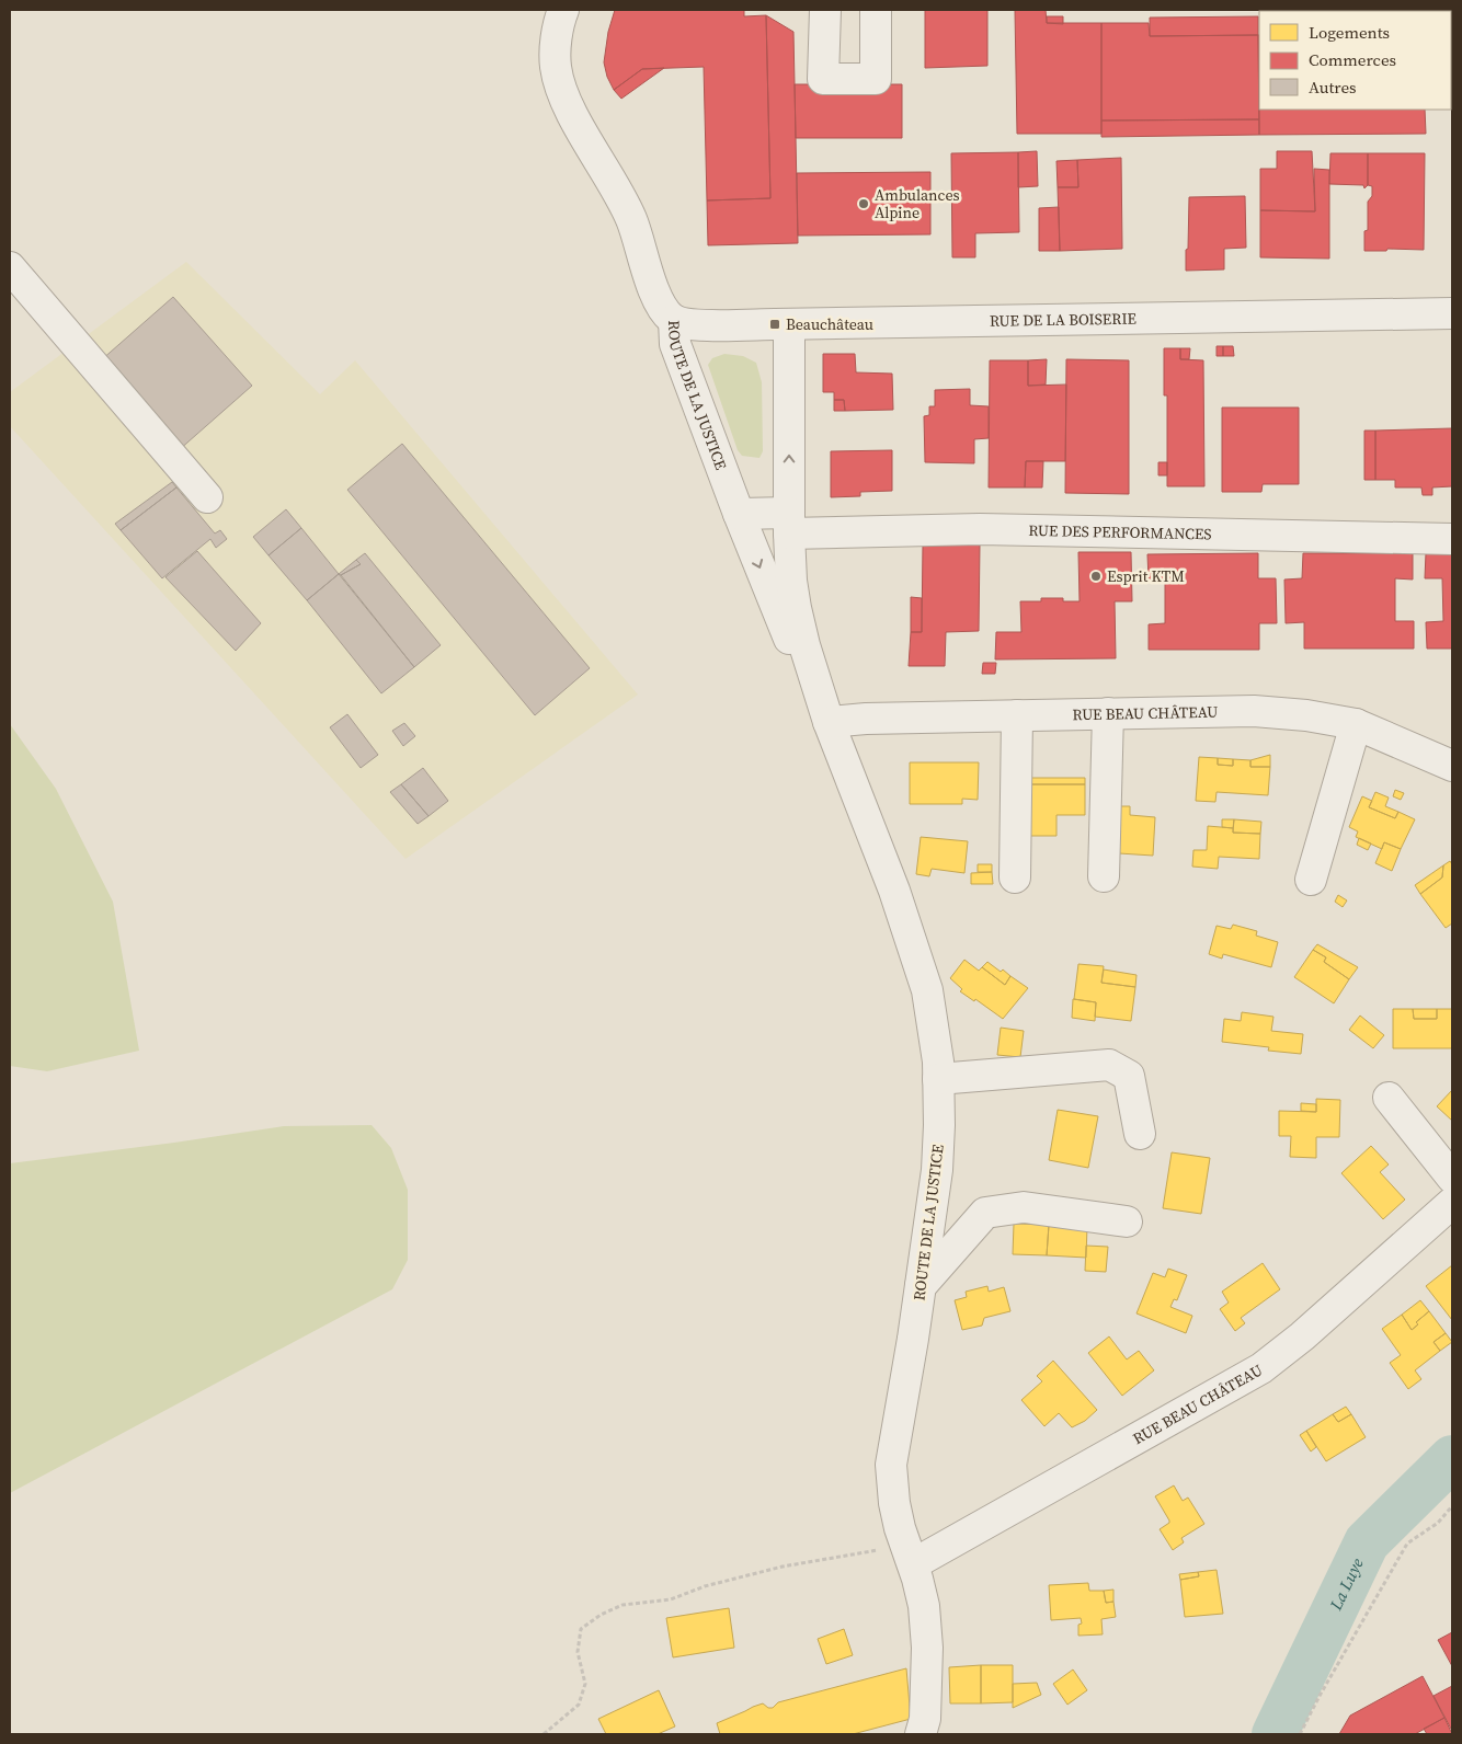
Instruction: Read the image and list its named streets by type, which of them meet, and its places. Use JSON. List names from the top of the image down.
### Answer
{
  "streets": {
    "street": [
      "RUE DE LA BOISERIE",
      "ROUTE DE LA JUSTICE",
      "RUE DES PERFORMANCES",
      "RUE BEAU CHÂTEAU"
    ]
  },
  "crossings": [
    ["RUE DE LA BOISERIE", "ROUTE DE LA JUSTICE"],
    ["ROUTE DE LA JUSTICE", "RUE DES PERFORMANCES"],
    ["ROUTE DE LA JUSTICE", "RUE BEAU CHÂTEAU"]
  ],
  "water": ["La Luye"],
  "places": {
    "other": ["Ambulances Alpine", "Esprit KTM"],
    "transit": ["Beauchâteau"]
  },
  "legend": ["Logements", "Commerces", "Autres"]
}
